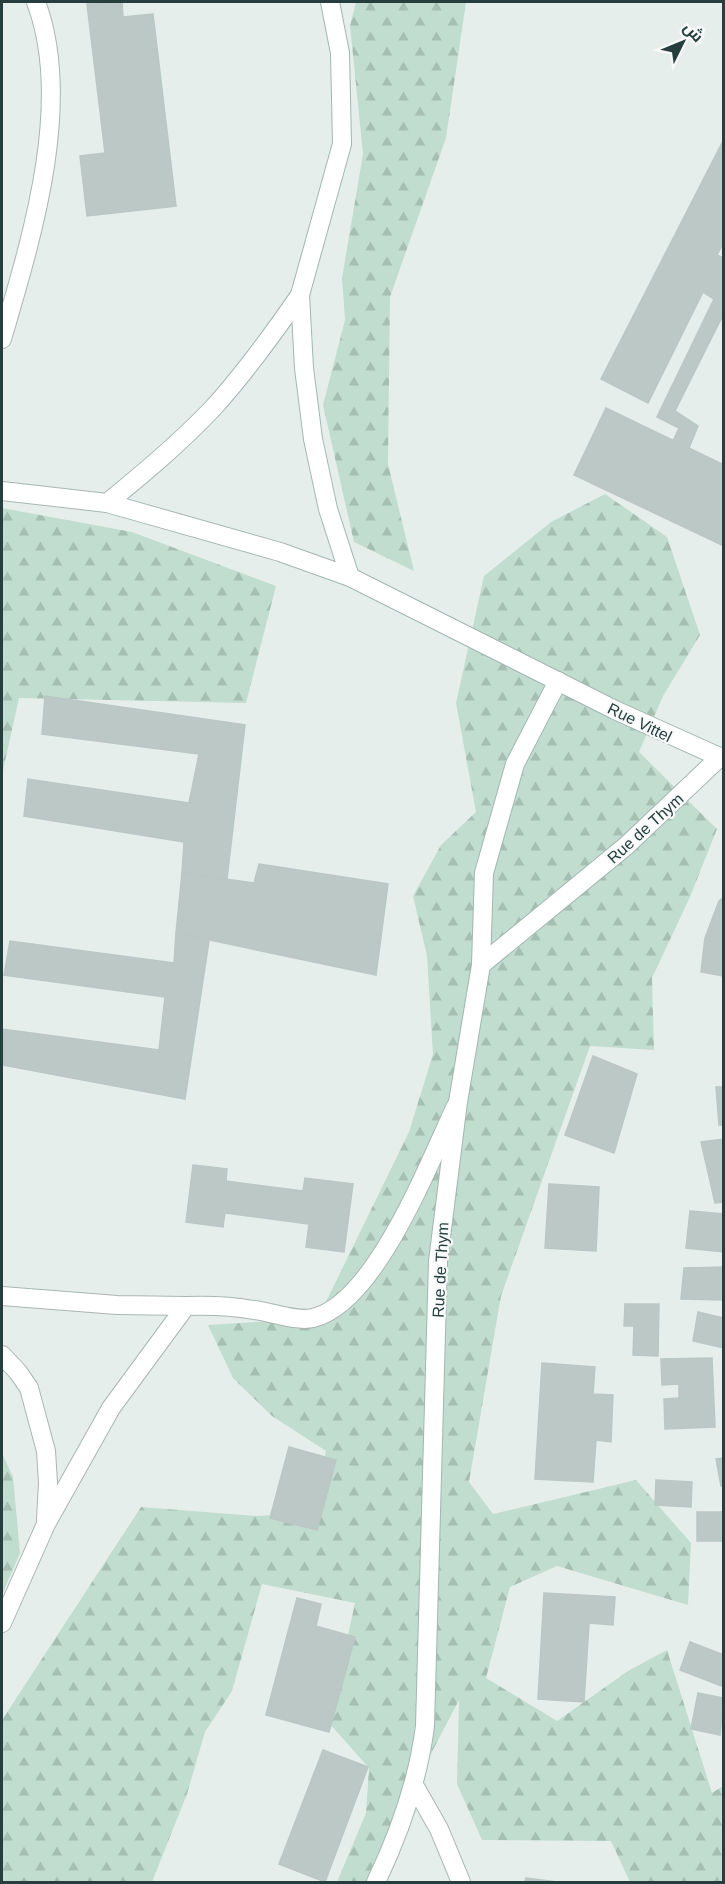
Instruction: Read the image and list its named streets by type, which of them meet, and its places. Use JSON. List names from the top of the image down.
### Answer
{
  "streets": {
    "street": ["Rue Vittel", "Rue de Thym"]
  },
  "crossings": [
    ["Rue Vittel", "Rue de Thym"]
  ],
  "north": "top right"
}
